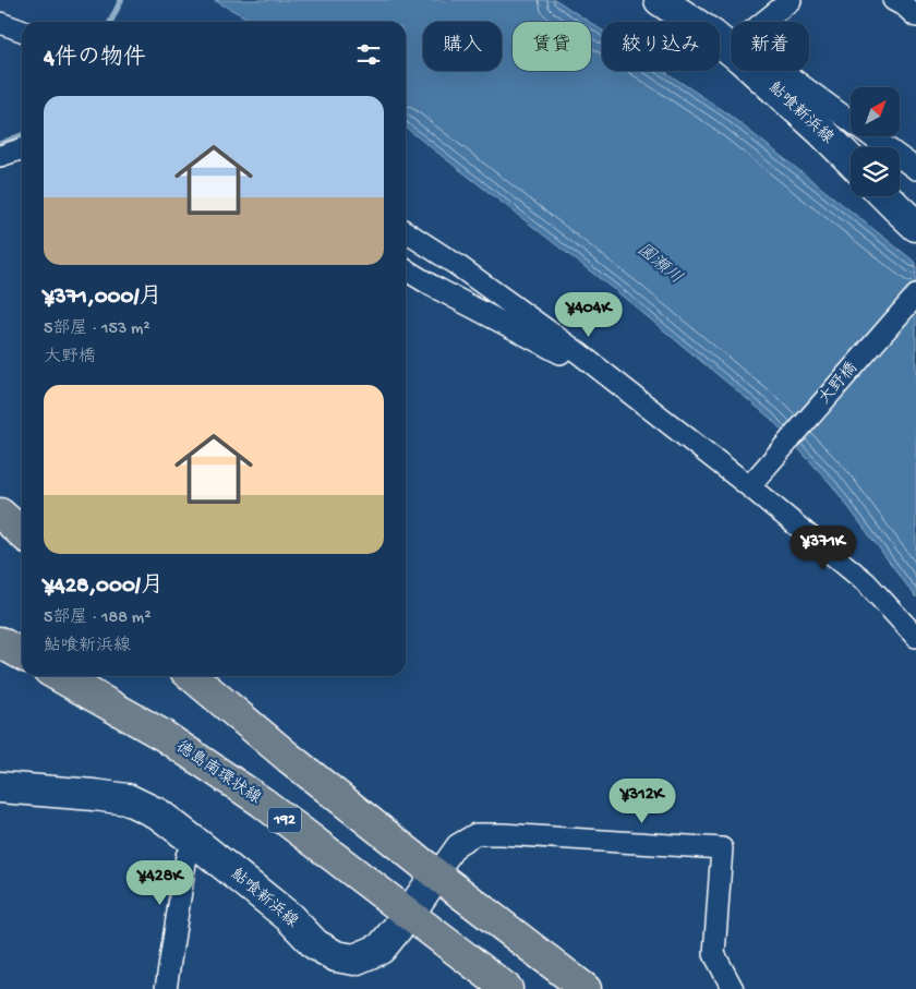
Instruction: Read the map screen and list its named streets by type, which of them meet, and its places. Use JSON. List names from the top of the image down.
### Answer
{
  "streets": {
    "highway": ["徳島南環状線", "192"],
    "main road": ["鮎喰新浜線"],
    "street": ["大野橋"]
  },
  "crossings": [
    ["鮎喰新浜線", "徳島南環状線"]
  ],
  "water": ["園瀬川"],
  "north": "top right",
  "page": {
    "chip": [
      "購入",
      "賃貸",
      "絞り込み",
      "新着"
    ],
    "heading": "4件の物件",
    "list": [
      {
        "name": "¥371,000/月",
        "note": "5部屋 · 153 m² · 大野橋"
      },
      {
        "name": "¥428,000/月",
        "note": "5部屋 · 188 m² · 鮎喰新浜線"
      }
    ],
    "price": [
      "¥404K",
      "¥371K",
      "¥312K",
      "¥428K"
    ]
  }
}
